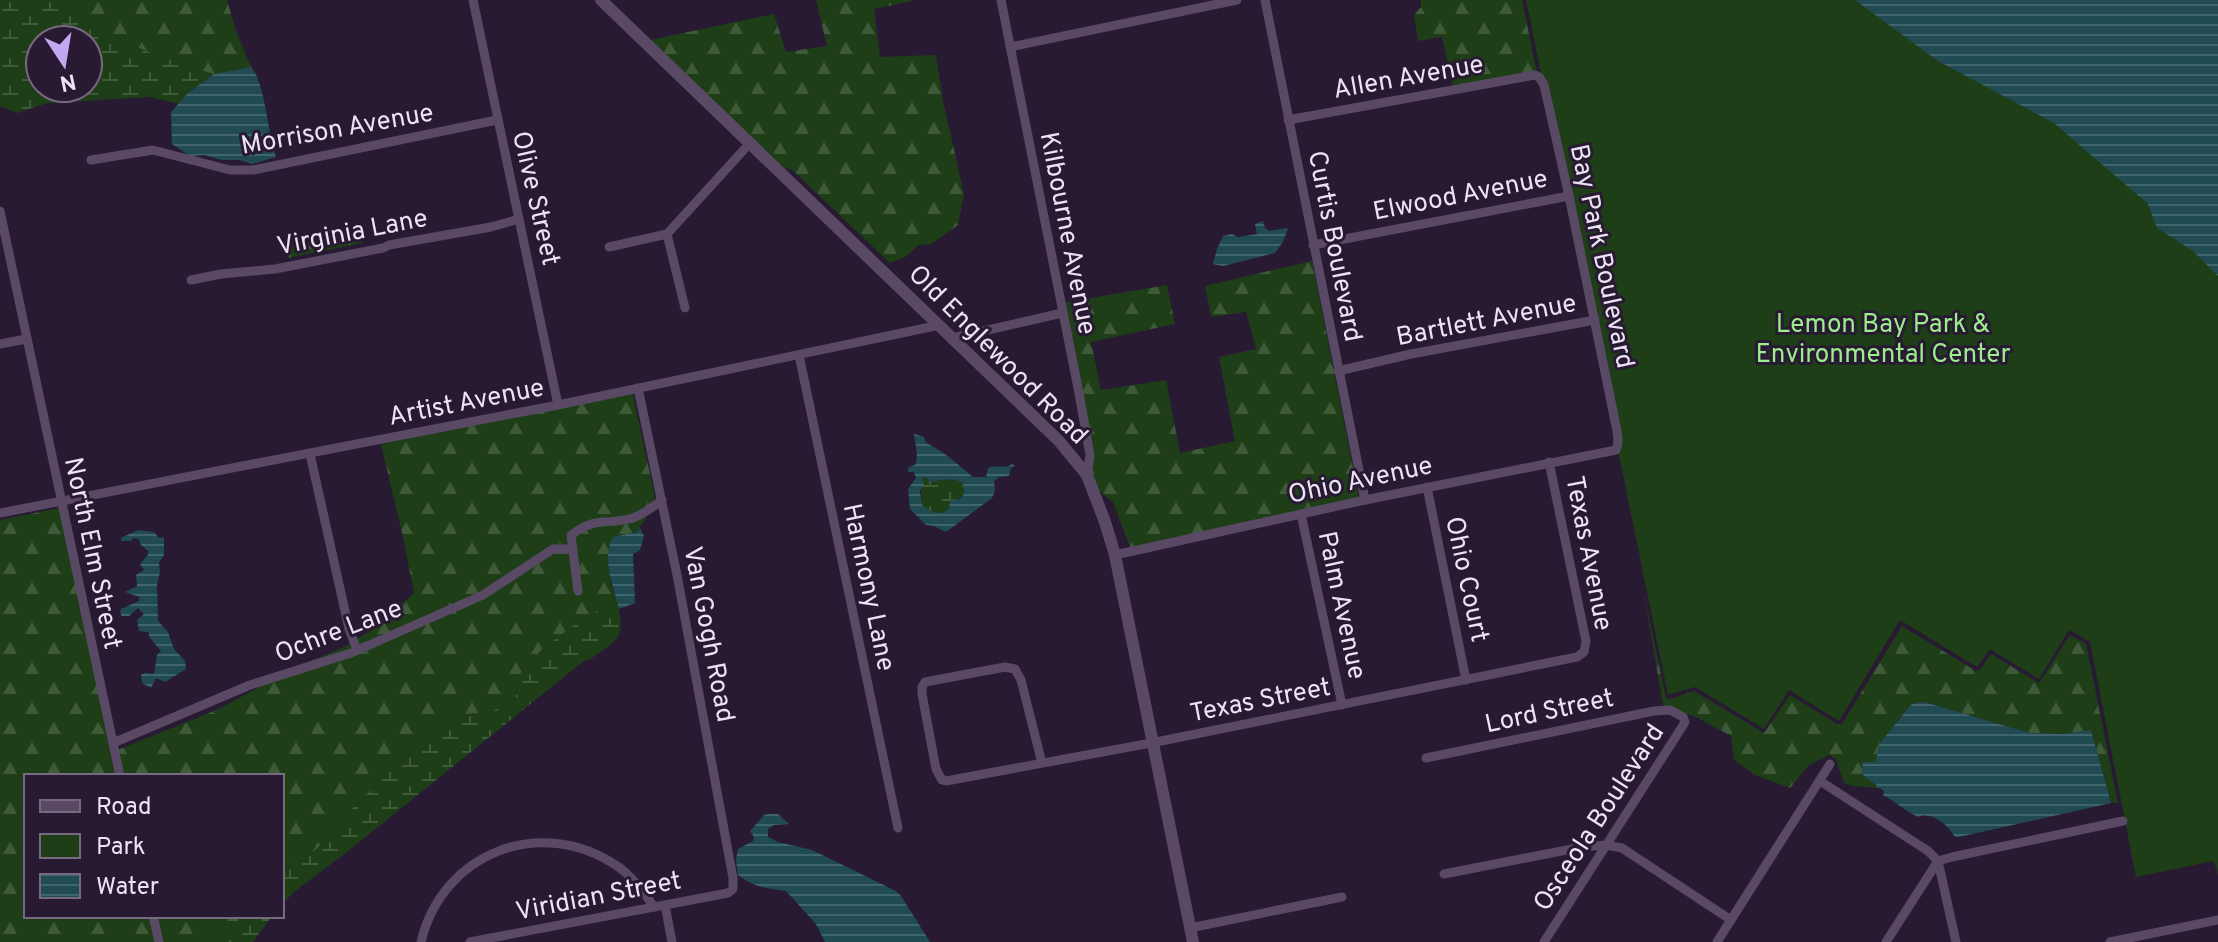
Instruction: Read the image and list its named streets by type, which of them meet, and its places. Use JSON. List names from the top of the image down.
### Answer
{
  "streets": {
    "street": [
      "Allen Avenue",
      "Morrison Avenue",
      "Elwood Avenue",
      "Olive Street",
      "Virginia Lane",
      "Kilbourne Avenue",
      "Curtis Boulevard",
      "Bay Park Boulevard",
      "Bartlett Avenue",
      "Old Englewood Road",
      "Artist Avenue",
      "Ohio Avenue",
      "North Elm Street",
      "Texas Avenue",
      "Ohio Court",
      "Harmony Lane",
      "Palm Avenue",
      "Ochre Lane",
      "Van Gogh Road",
      "Texas Street",
      "Lord Street",
      "Osceola Boulevard",
      "Viridian Street"
    ]
  },
  "crossings": [
    ["Allen Avenue", "Curtis Boulevard"],
    ["Allen Avenue", "Bay Park Boulevard"],
    ["Morrison Avenue", "Olive Street"],
    ["Elwood Avenue", "Curtis Boulevard"],
    ["Elwood Avenue", "Bay Park Boulevard"],
    ["Olive Street", "Virginia Lane"],
    ["Olive Street", "Artist Avenue"],
    ["Kilbourne Avenue", "Old Englewood Road"],
    ["Curtis Boulevard", "Bartlett Avenue"],
    ["Curtis Boulevard", "Ohio Avenue"],
    ["Bay Park Boulevard", "Bartlett Avenue"],
    ["Bay Park Boulevard", "Ohio Avenue"],
    ["Old Englewood Road", "Artist Avenue"],
    ["Old Englewood Road", "Ohio Avenue"],
    ["Old Englewood Road", "Texas Street"],
    ["Artist Avenue", "North Elm Street"],
    ["Artist Avenue", "Harmony Lane"],
    ["Artist Avenue", "Van Gogh Road"],
    ["Ohio Avenue", "Texas Avenue"],
    ["Ohio Avenue", "Ohio Court"],
    ["Ohio Avenue", "Palm Avenue"],
    ["North Elm Street", "Ochre Lane"],
    ["Texas Avenue", "Texas Street"],
    ["Ohio Court", "Texas Street"],
    ["Palm Avenue", "Texas Street"],
    ["Van Gogh Road", "Viridian Street"],
    ["Lord Street", "Osceola Boulevard"]
  ],
  "parks": ["Lemon Bay Park & Environmental Center"],
  "legend": ["Road", "Park", "Water"],
  "north": "bottom"
}
